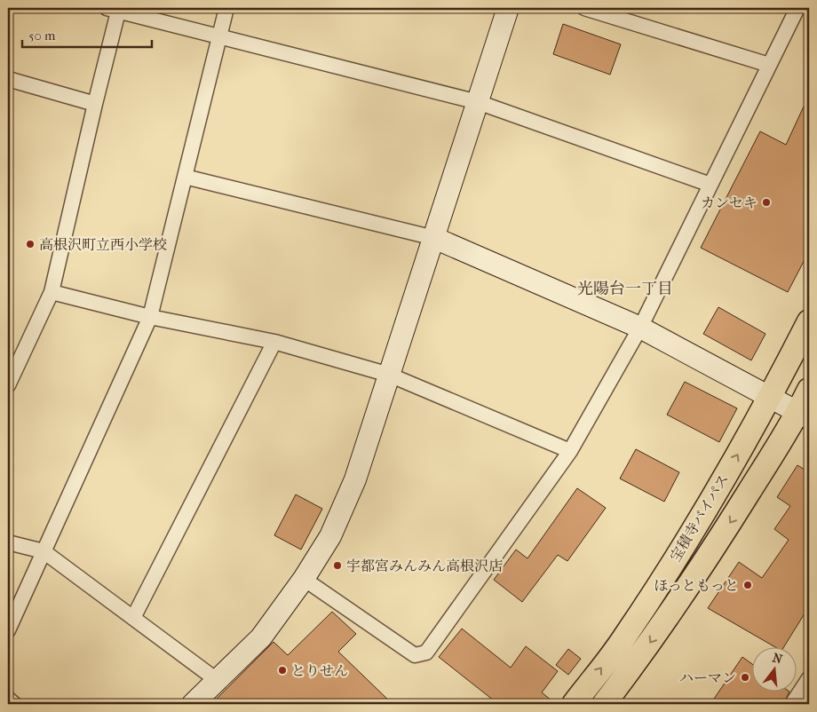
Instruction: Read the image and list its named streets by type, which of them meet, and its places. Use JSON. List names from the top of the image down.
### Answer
{
  "streets": {
    "main road": ["宝積寺バイパス"]
  },
  "districts": ["光陽台一丁目"],
  "places": [
    "カンセキ",
    "高根沢町立西小学校",
    "宇都宮みんみん高根沢店",
    "ほっともっと",
    "とりせん",
    "ハーマン"
  ],
  "scale_bar": "50 m",
  "north": "top"
}
